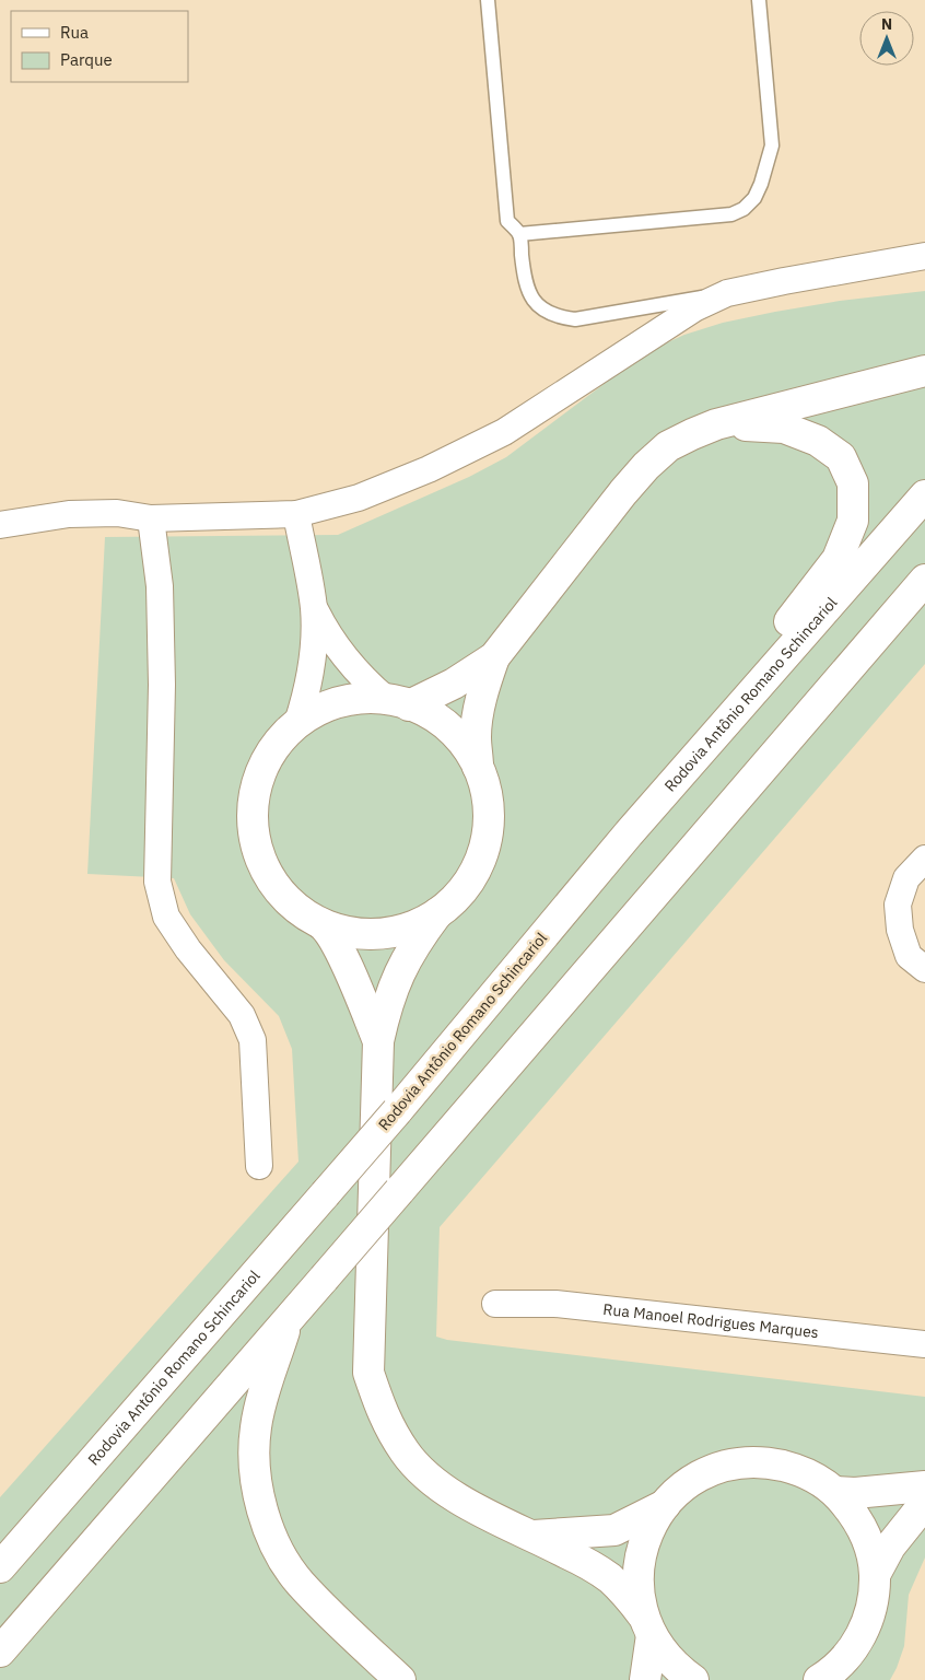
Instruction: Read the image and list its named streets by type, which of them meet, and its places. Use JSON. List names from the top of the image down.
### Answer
{
  "streets": {
    "main road": ["Rodovia Antônio Romano Schincariol"],
    "street": ["Rua Manoel Rodrigues Marques"]
  },
  "legend": ["Rua", "Parque"],
  "north": "top"
}
